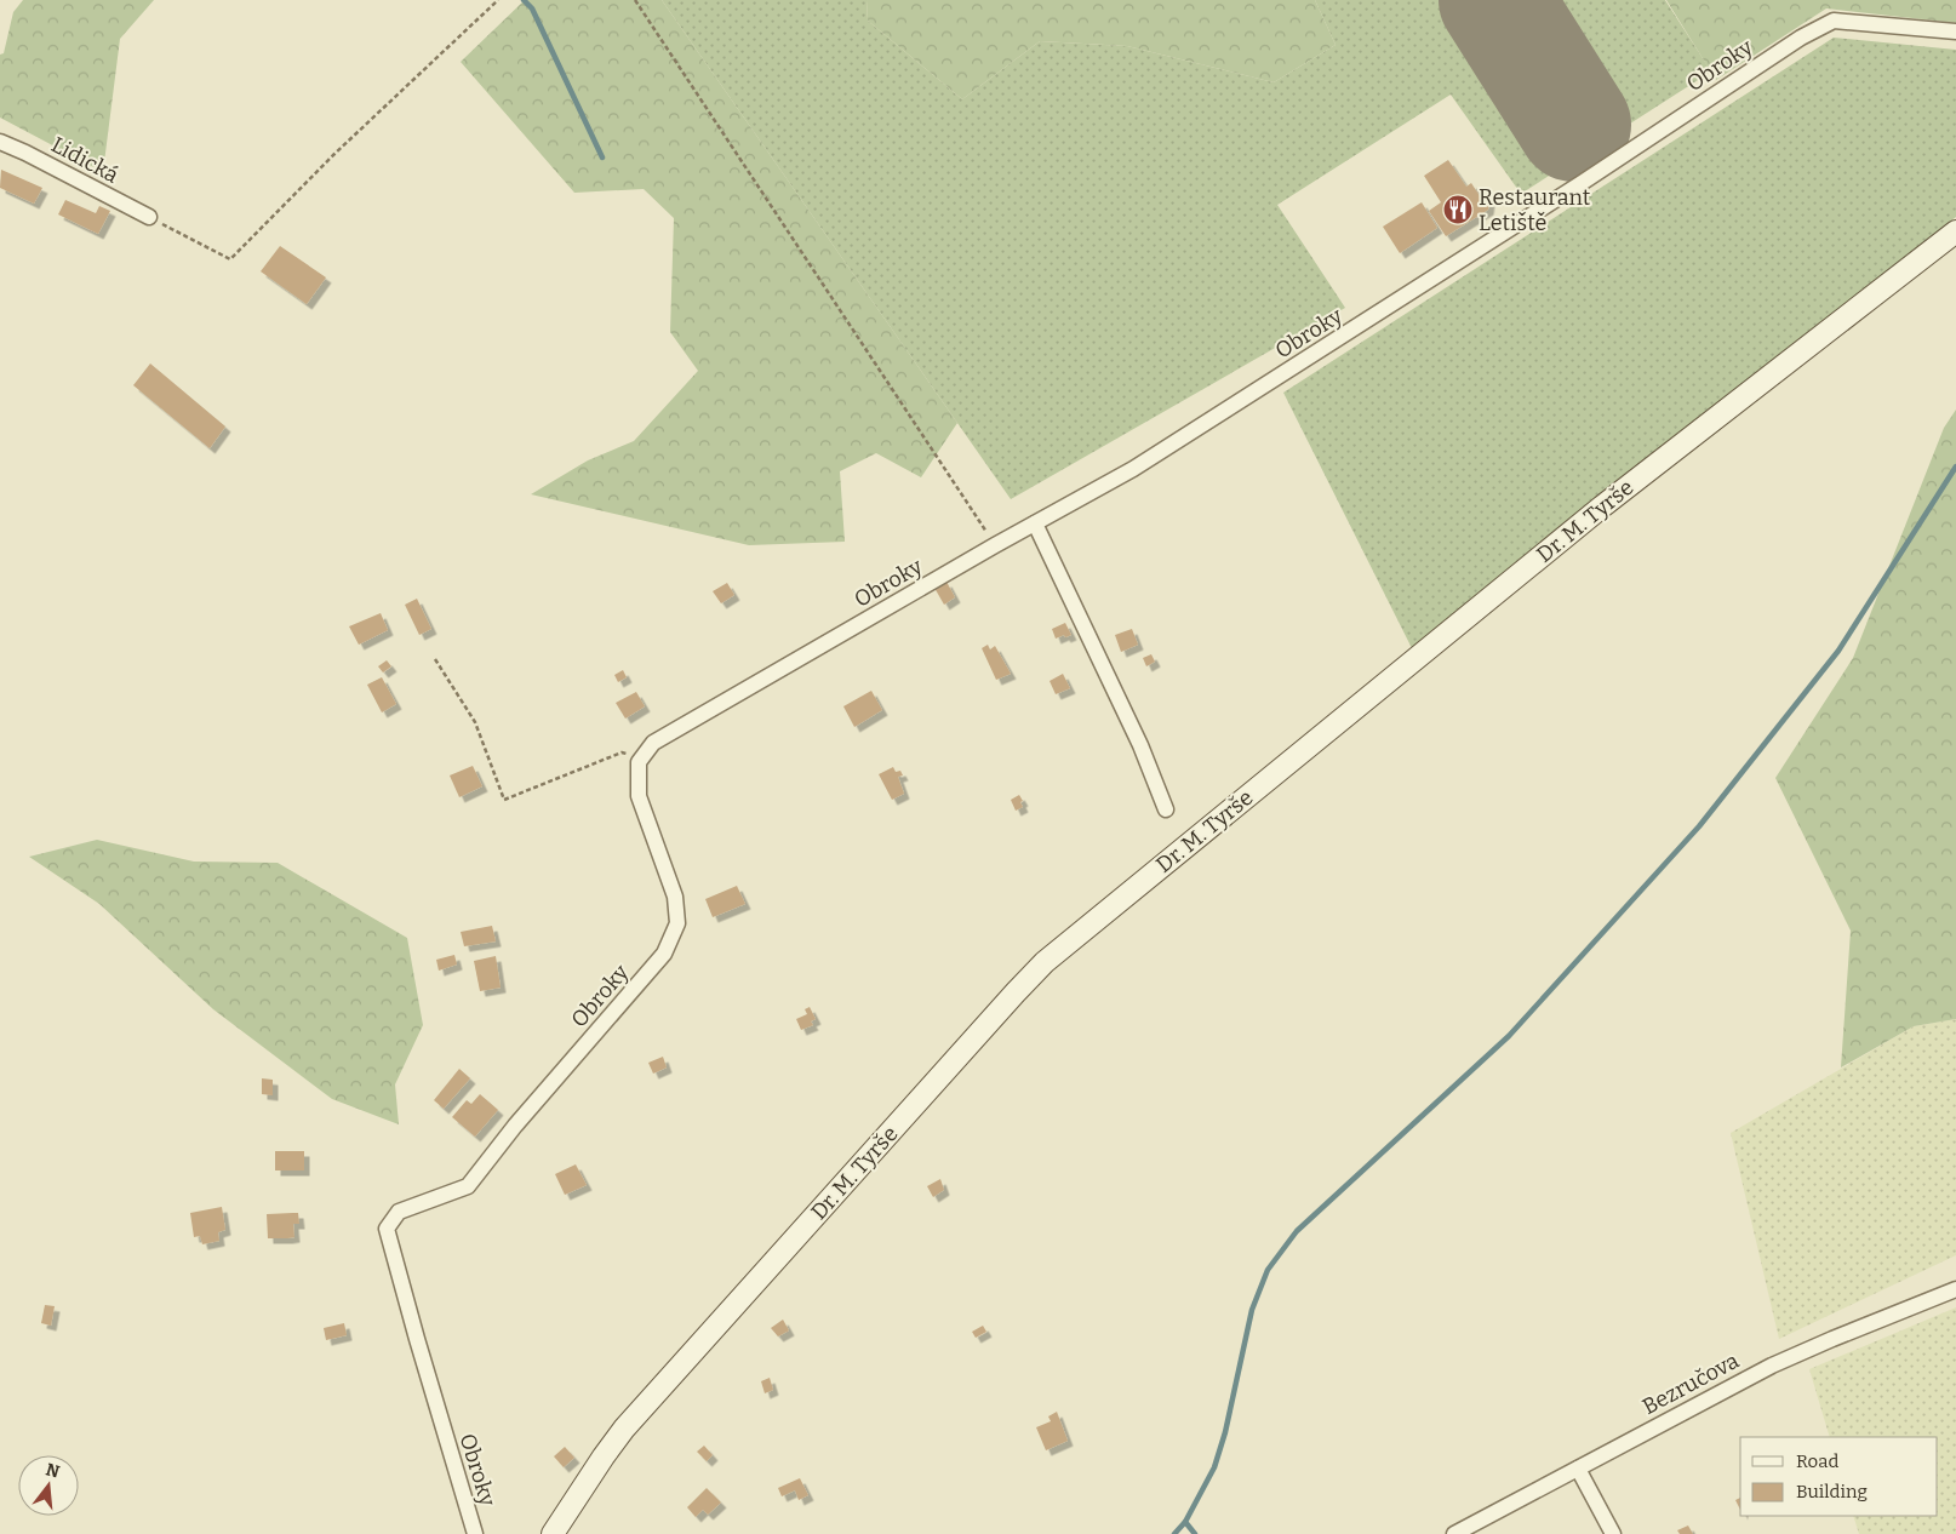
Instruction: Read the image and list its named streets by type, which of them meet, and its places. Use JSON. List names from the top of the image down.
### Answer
{
  "streets": {
    "street": [
      "Obroky",
      "Lidická",
      "Dr. M. Tyrše",
      "Bezručova"
    ]
  },
  "places": {
    "restaurant": ["Restaurant Letiště"]
  },
  "legend": ["Road", "Building"],
  "north": "top"
}
